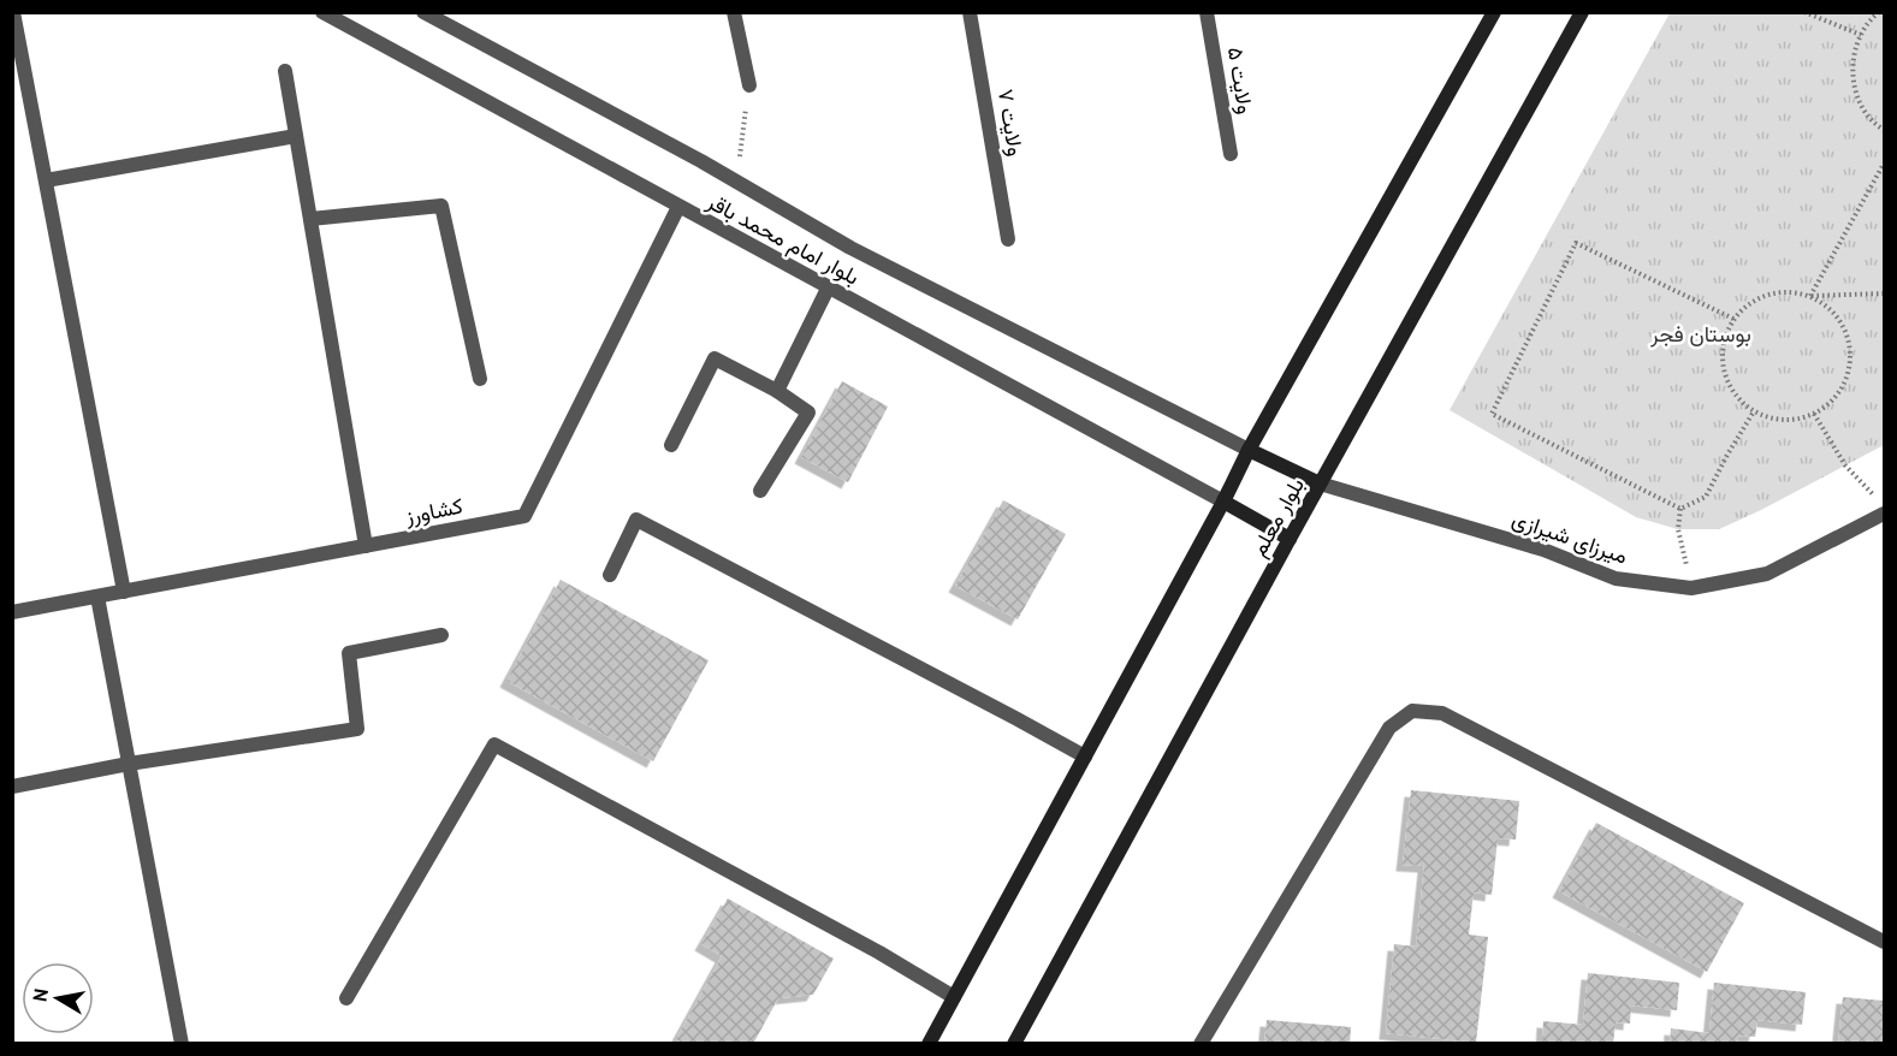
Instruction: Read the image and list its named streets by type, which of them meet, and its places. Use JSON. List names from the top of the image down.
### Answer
{
  "streets": {
    "main road": ["بلوار معلم"],
    "street": [
      "ولایت ۵",
      "ولایت ۷",
      "بلوار امام محمد باقر",
      "کشاورز",
      "میرزای شیرازی"
    ]
  },
  "crossings": [
    ["بلوار امام محمد باقر", "کشاورز"],
    ["بلوار معلم", "میرزای شیرازی"]
  ],
  "parks": ["بوستان فجر"],
  "north": "left"
}
